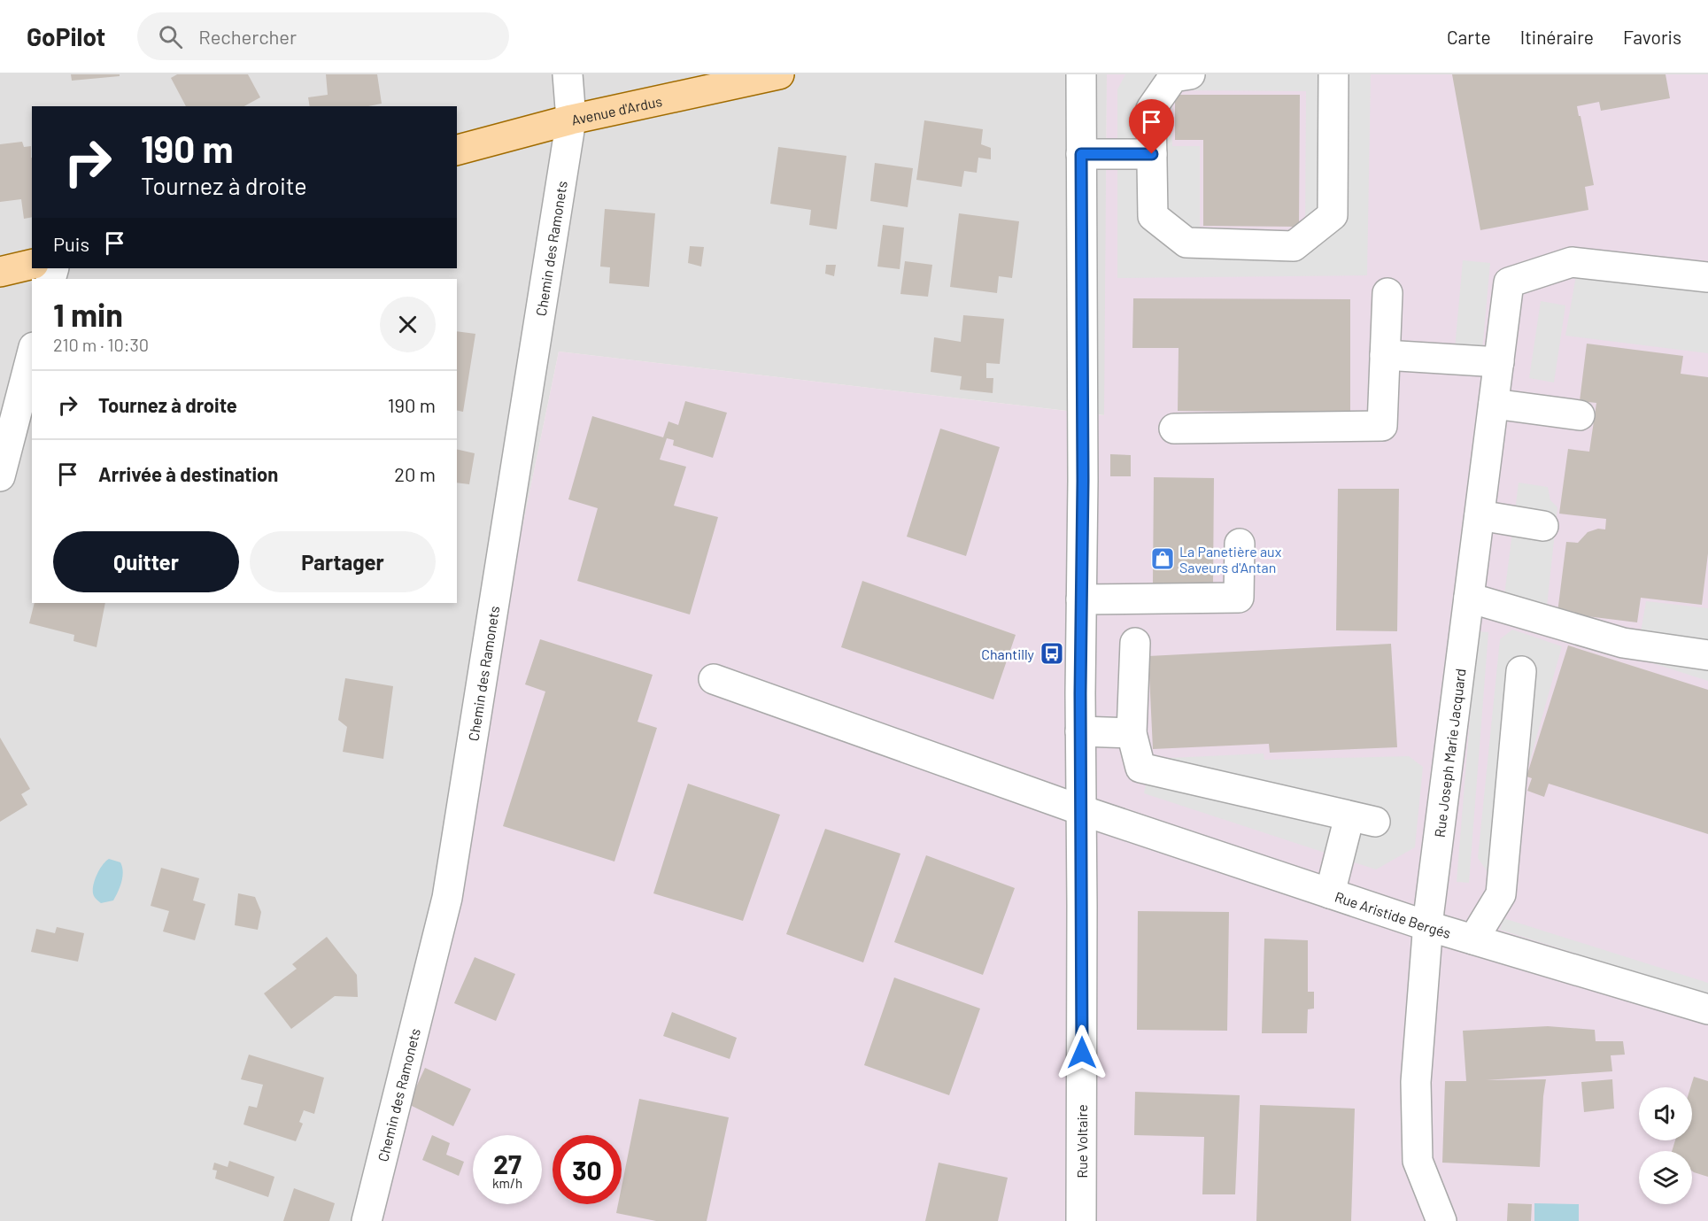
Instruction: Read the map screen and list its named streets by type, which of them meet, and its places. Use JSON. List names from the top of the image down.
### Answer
{
  "streets": {
    "main road": ["Avenue d'Ardus"],
    "street": [
      "Chemin des Ramonets",
      "Rue Joseph Marie Jacquard",
      "Rue Aristide Bergés",
      "Rue Voltaire"
    ]
  },
  "crossings": [
    ["Avenue d'Ardus", "Chemin des Ramonets"],
    ["Rue Joseph Marie Jacquard", "Rue Aristide Bergés"],
    ["Rue Aristide Bergés", "Rue Voltaire"]
  ],
  "places": {
    "shop": ["La Panetière aux Saveurs d'Antan"],
    "bus stop": ["Chantilly"]
  },
  "page": {
    "header": "GoPilot",
    "search": "Rechercher",
    "nav": ["Carte", "Itinéraire", "Favoris"],
    "turn": ["190 m", "Tournez à droite"],
    "then": "Puis",
    "heading": ["1 min", "210 m · 10:30"],
    "list": [
      {
        "name": "Tournez à droite",
        "value": "190 m"
      },
      {
        "name": "Arrivée à destination",
        "value": "20 m"
      }
    ],
    "buttons": ["Quitter", "Partager"],
    "speed": "27 km/h",
    "limit": "30"
  }
}
